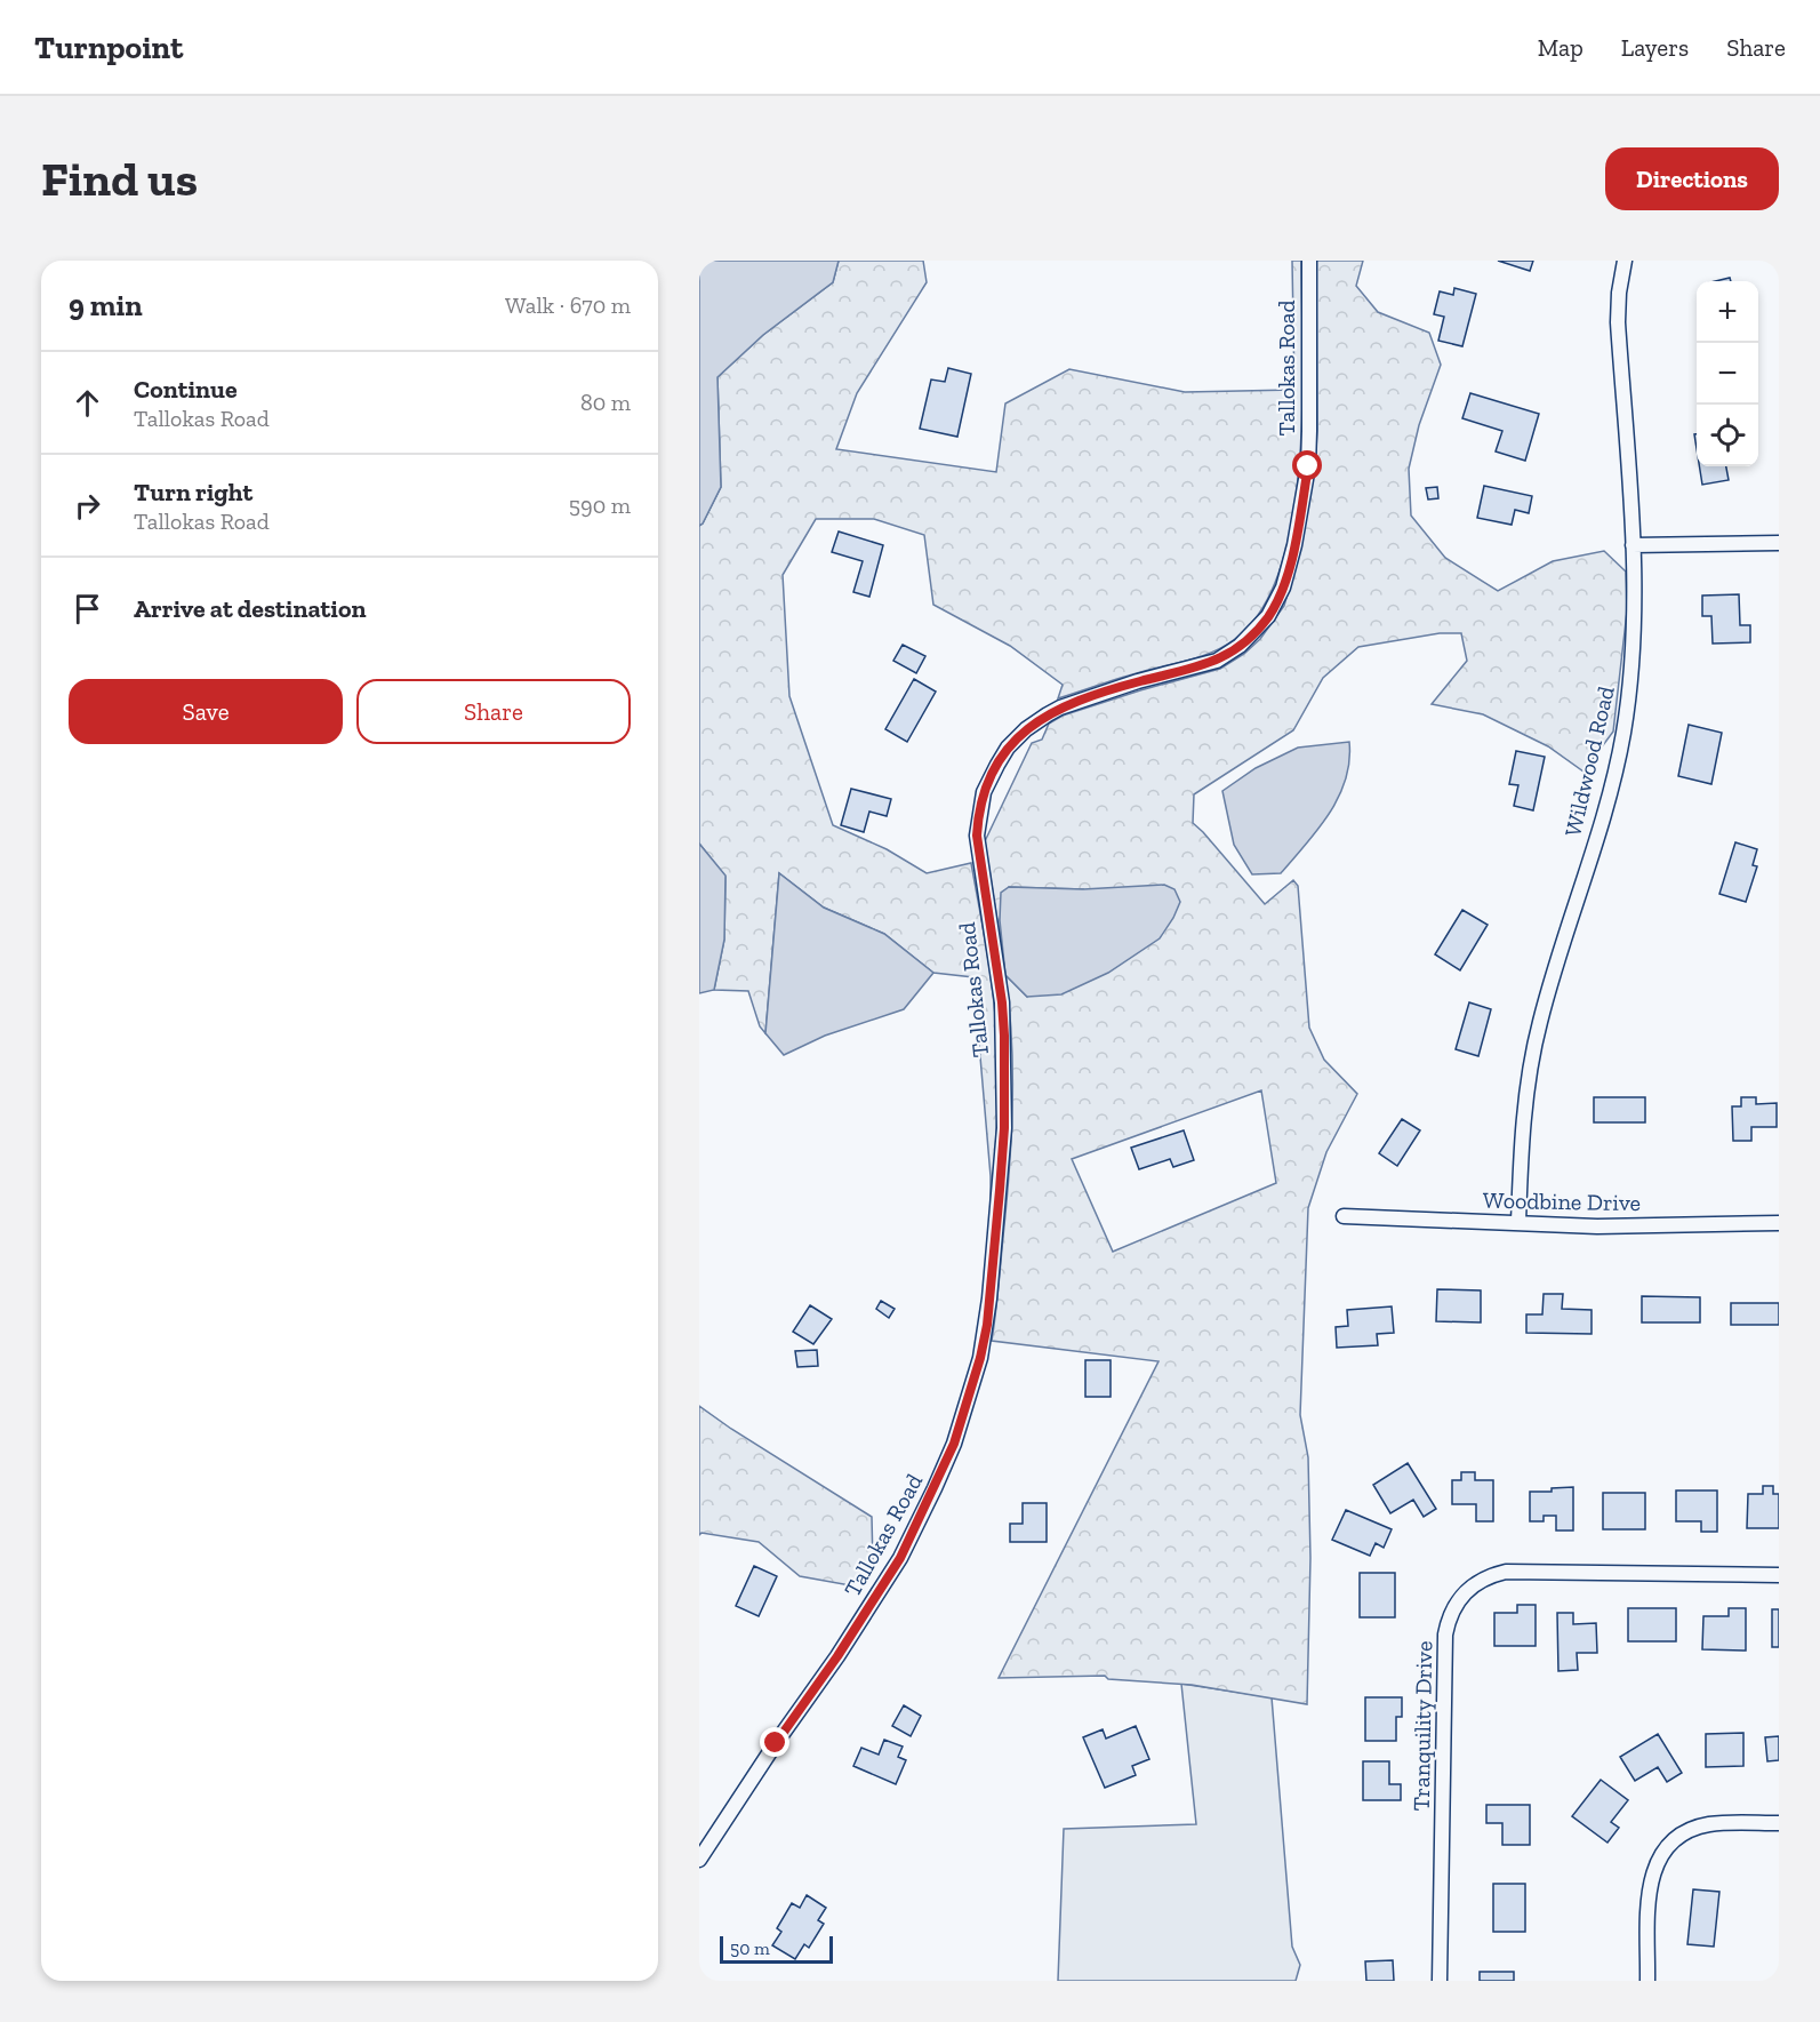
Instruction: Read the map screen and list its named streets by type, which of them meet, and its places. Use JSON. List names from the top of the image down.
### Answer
{
  "streets": {
    "street": [
      "Tallokas Road",
      "Wildwood Road",
      "Woodbine Drive",
      "Tranquility Drive"
    ]
  },
  "crossings": [
    ["Wildwood Road", "Woodbine Drive"]
  ],
  "scale_bar": "50 m",
  "page": {
    "header": "Turnpoint",
    "nav": ["Map", "Layers", "Share"],
    "buttons": [
      "Directions",
      ["Save", "Share"]
    ],
    "title": "Find us",
    "heading": ["9 min", "Walk · 670 m"],
    "map_buttons": ["+", "−"],
    "list": [
      ["Continue", "Tallokas Road", "80 m"],
      ["Turn right", "Tallokas Road", "590 m"],
      "Arrive at destination"
    ],
    "scale": "50 m"
  }
}
